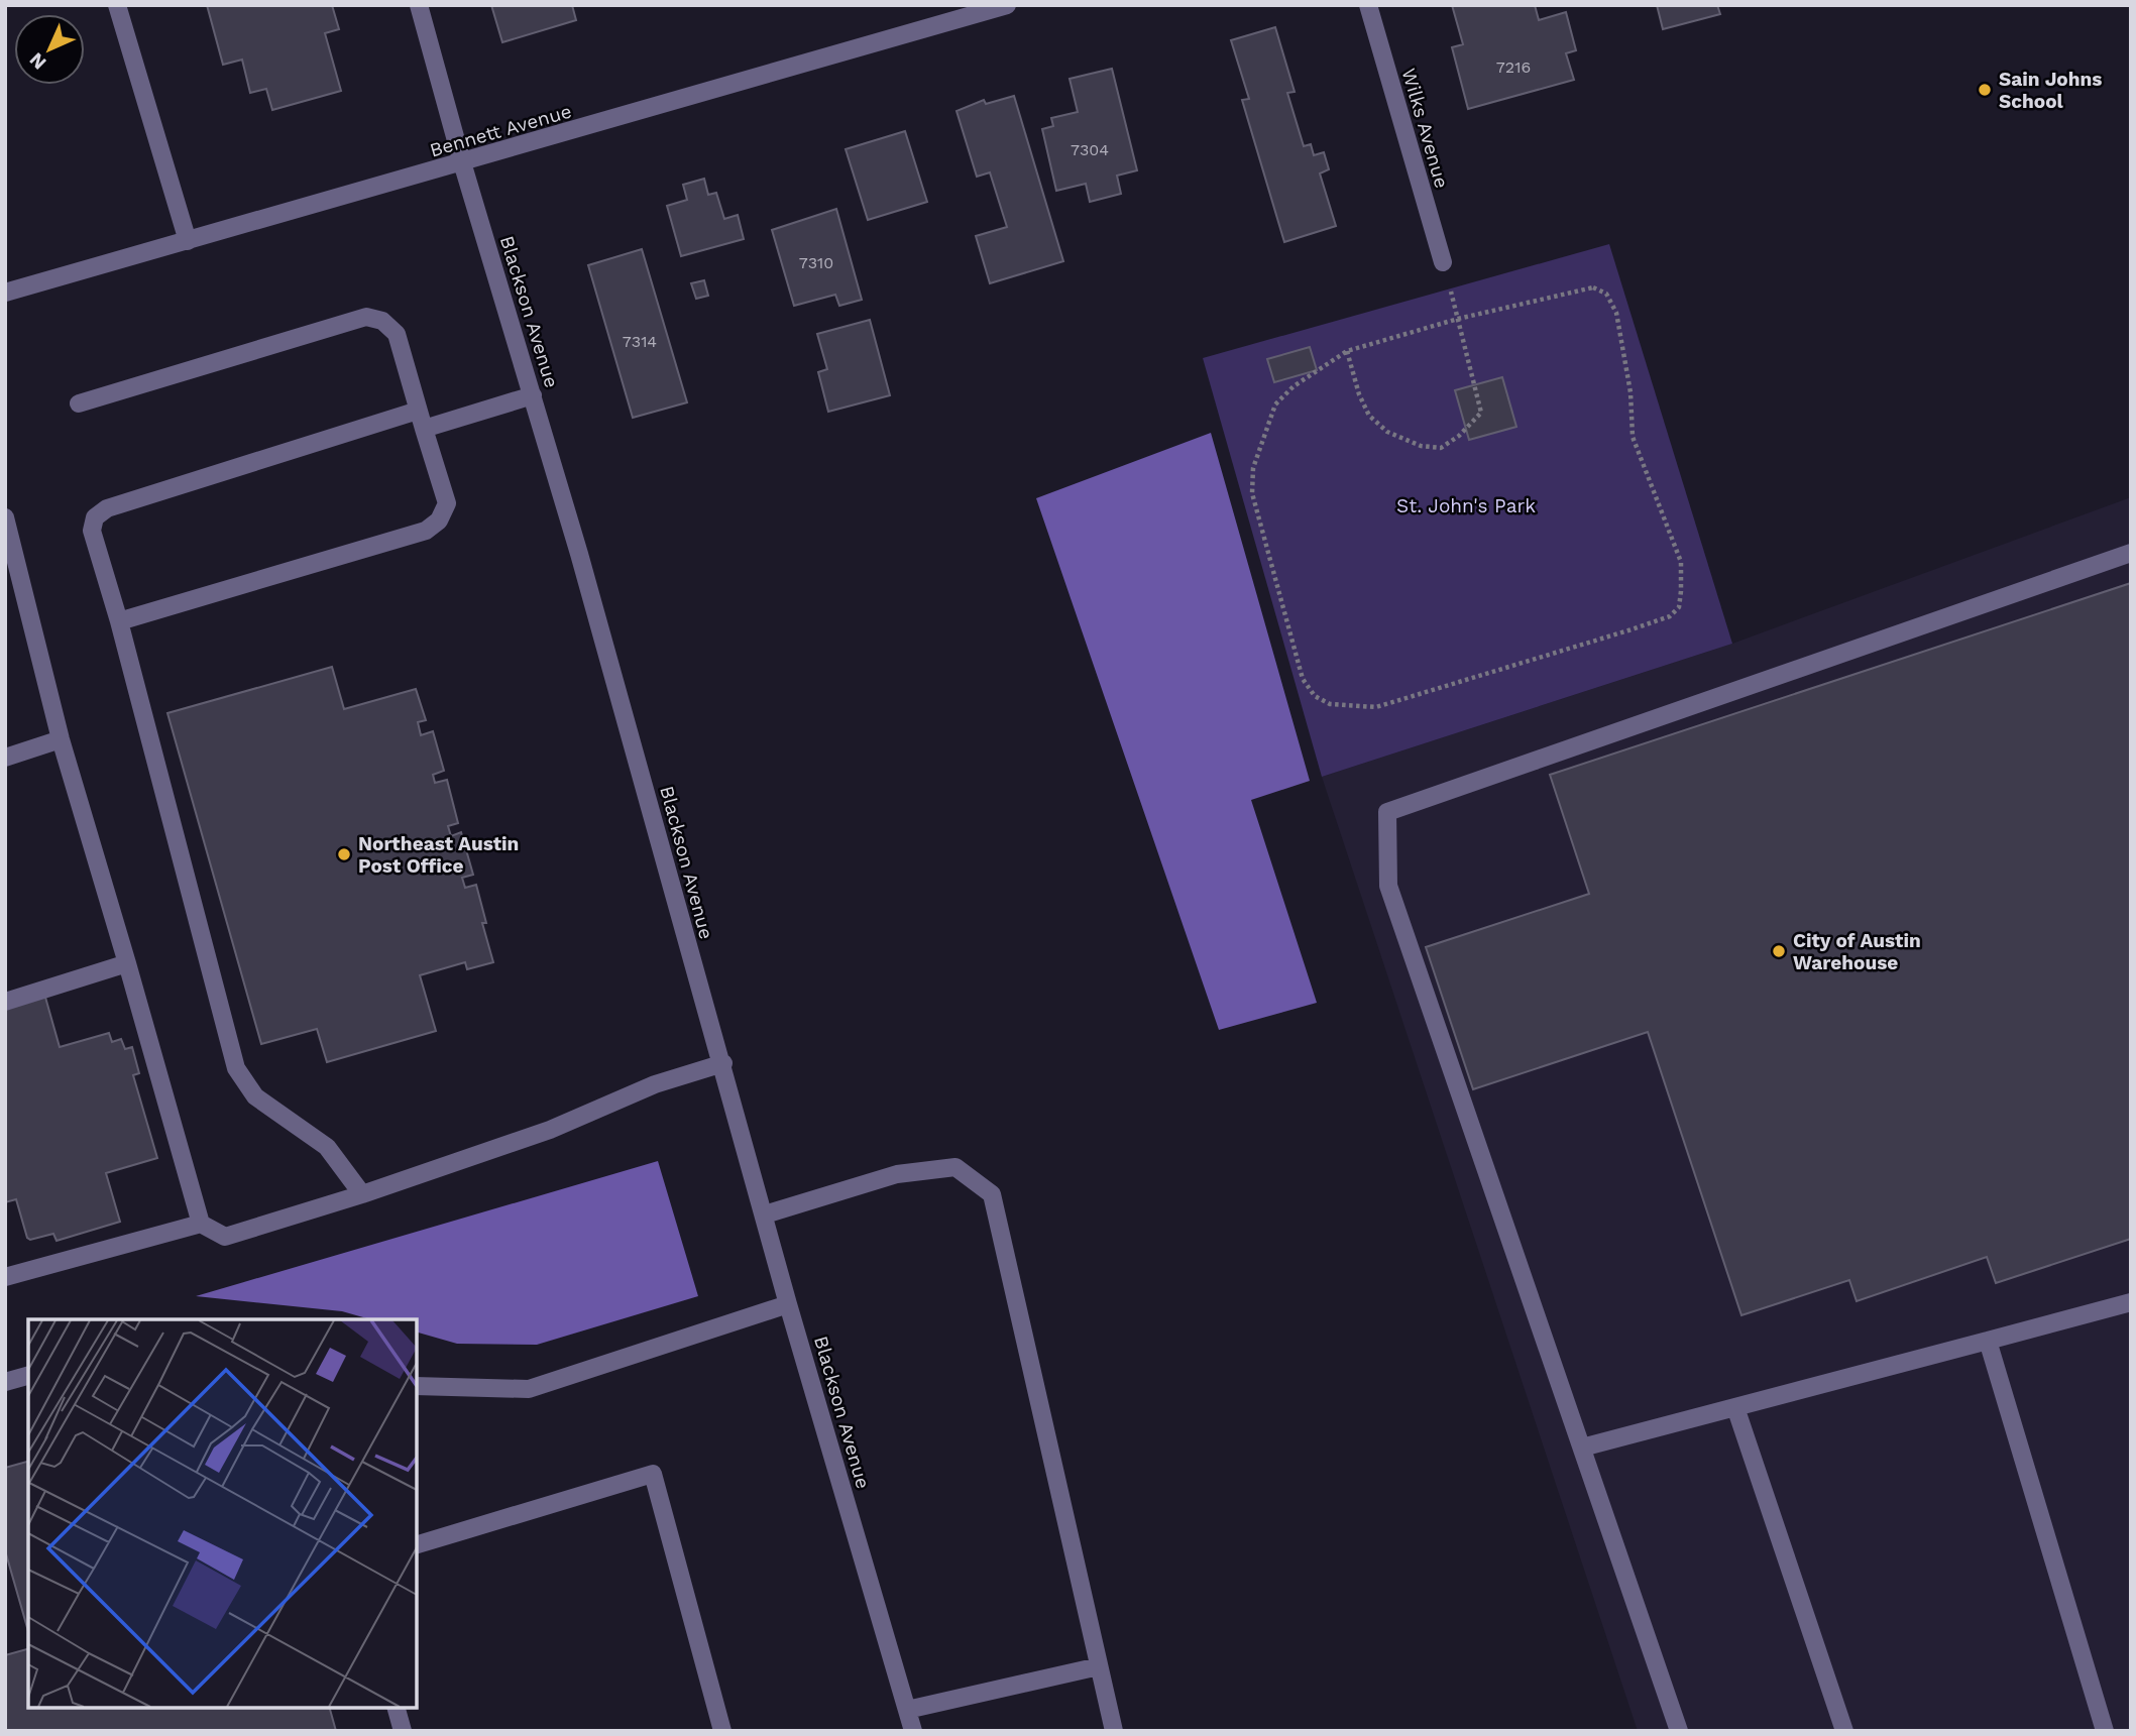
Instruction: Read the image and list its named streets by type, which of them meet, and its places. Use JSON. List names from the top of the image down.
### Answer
{
  "streets": {
    "street": ["Wilks Avenue", "Bennett Avenue", "Blackson Avenue"]
  },
  "crossings": [
    ["Bennett Avenue", "Blackson Avenue"]
  ],
  "parks": ["St. John's Park"],
  "places": ["Sain Johns School", "Northeast Austin Post Office", "City of Austin Warehouse"],
  "house_numbers": [
    "7216",
    "7304",
    "7310",
    "7314"
  ],
  "north": "bottom left"
}
